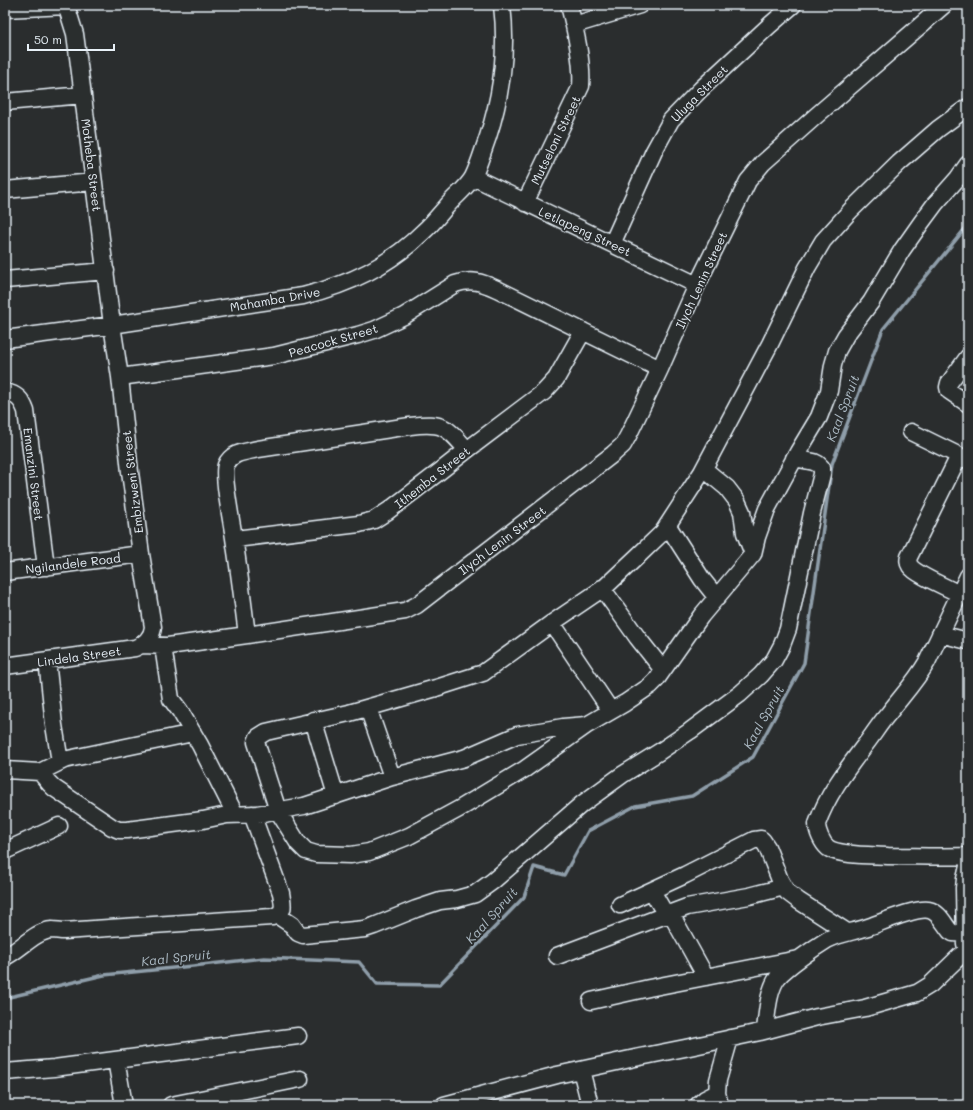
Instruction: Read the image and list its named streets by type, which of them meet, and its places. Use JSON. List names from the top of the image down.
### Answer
{
  "streets": {
    "street": [
      "Uluga Street",
      "Mutseloni Street",
      "Motheba Street",
      "Letlapeng Street",
      "Ilych Lenin Street",
      "Mahamba Drive",
      "Peacock Street",
      "Emanzini Street",
      "Ithemba Street",
      "Embizweni Street",
      "Ngilandele Road",
      "Lindela Street"
    ]
  },
  "crossings": [
    ["Uluga Street", "Letlapeng Street"],
    ["Mutseloni Street", "Letlapeng Street"],
    ["Motheba Street", "Mahamba Drive"],
    ["Motheba Street", "Embizweni Street"],
    ["Letlapeng Street", "Ilych Lenin Street"],
    ["Letlapeng Street", "Mahamba Drive"],
    ["Ilych Lenin Street", "Peacock Street"],
    ["Ilych Lenin Street", "Embizweni Street"],
    ["Ilych Lenin Street", "Lindela Street"],
    ["Mahamba Drive", "Embizweni Street"],
    ["Peacock Street", "Ithemba Street"],
    ["Peacock Street", "Embizweni Street"],
    ["Emanzini Street", "Ngilandele Road"],
    ["Embizweni Street", "Ngilandele Road"],
    ["Embizweni Street", "Lindela Street"]
  ],
  "water": ["Kaal Spruit"],
  "scale_bar": "50 m"
}
